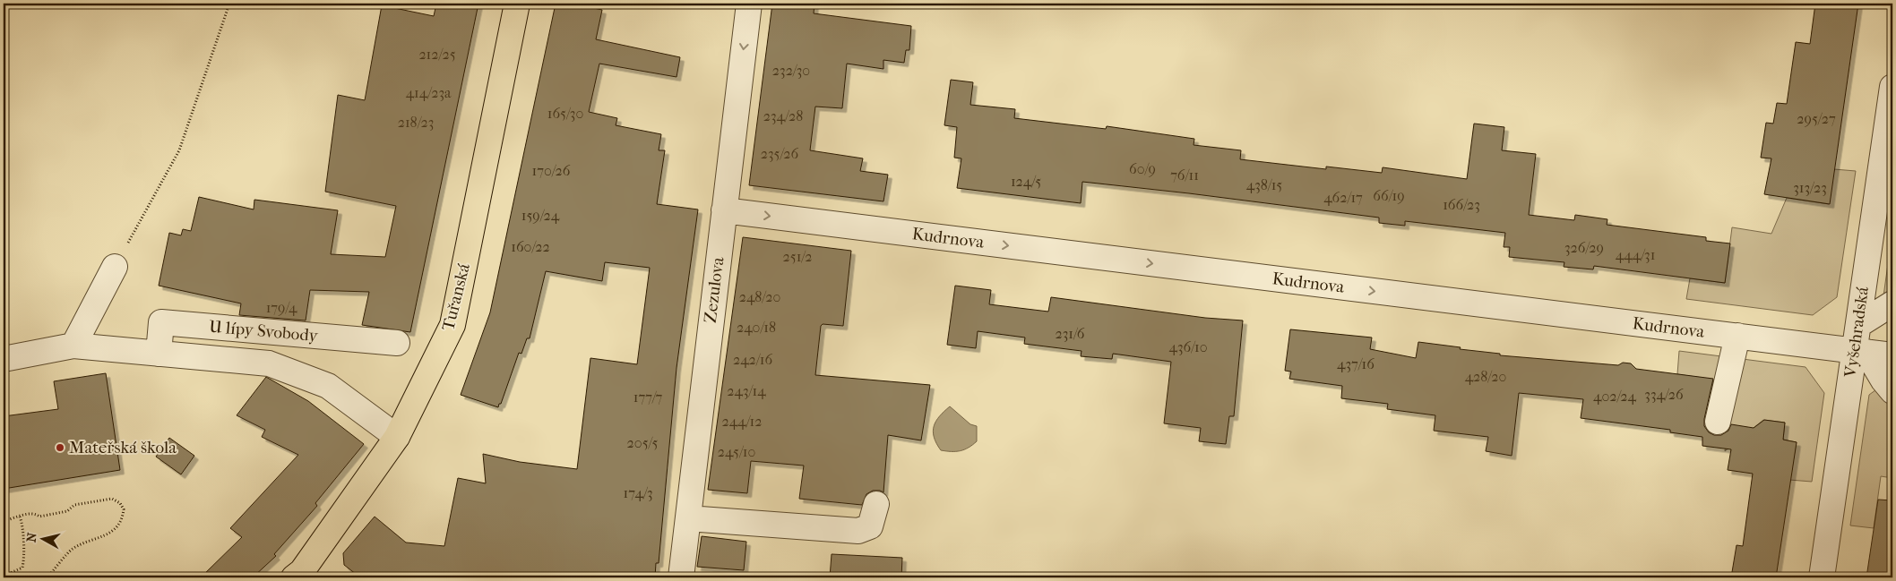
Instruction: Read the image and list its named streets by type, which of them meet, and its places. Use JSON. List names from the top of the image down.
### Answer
{
  "streets": {
    "main road": ["Tuřanská"],
    "street": [
      "Kudrnova",
      "Zezulova",
      "U lípy Svobody",
      "Vyšehradská"
    ]
  },
  "crossings": [
    ["Kudrnova", "Zezulova"],
    ["Kudrnova", "Vyšehradská"],
    ["Tuřanská", "U lípy Svobody"]
  ],
  "one_way": ["Kudrnova", "Zezulova"],
  "places": ["Mateřská škola"],
  "house_numbers": [
    "212/25",
    "232/30",
    "414/23a",
    "165/30",
    "234/28",
    "295/27",
    "218/23",
    "235/26",
    "60/9",
    "170/26",
    "76/11",
    "124/5",
    "438/15",
    "313/23",
    "66/19",
    "462/17",
    "166/23",
    "159/24",
    "160/22",
    "326/29",
    "444/31",
    "251/2",
    "248/20",
    "179/4",
    "240/18",
    "231/6",
    "436/10",
    "242/16",
    "437/16",
    "428/20",
    "243/14",
    "334/26",
    "402/24",
    "177/7",
    "244/12",
    "205/5",
    "245/10",
    "174/3"
  ],
  "north": "left"
}
